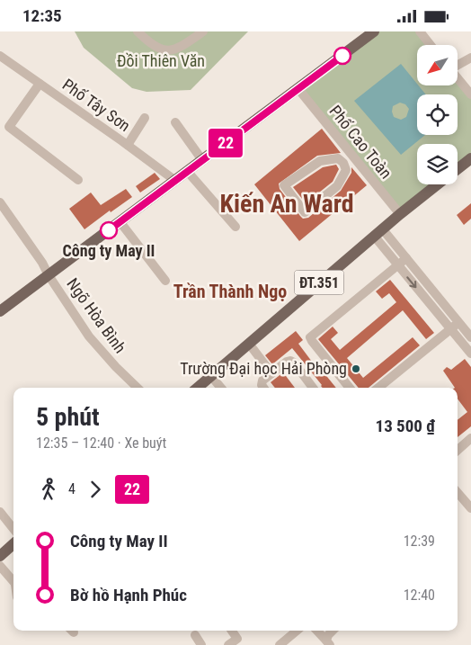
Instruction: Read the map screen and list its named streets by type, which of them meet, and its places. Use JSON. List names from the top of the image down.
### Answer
{
  "streets": {
    "main road": ["ĐT.351"],
    "street": ["Phố Tây Sơn", "Phố Cao Toàn", "Ngõ Hòa Bình"]
  },
  "crossings": [
    ["Phố Cao Toàn", "ĐT.351"]
  ],
  "districts": ["Kiến An Ward", "Trần Thành Ngọ"],
  "parks": ["Đồi Thiên Văn"],
  "places": ["Công ty May II", "Trường Đại học Hải Phòng"],
  "lines": ["bus line 22"],
  "north": "bottom left",
  "page": {
    "status": "12:35",
    "on_map": "22",
    "heading": ["5 phút", "12:35 – 12:40 · Xe buýt", "13 500 ₫"],
    "legs": ["4", "22"],
    "list": [
      {
        "name": "Công ty May II",
        "value": "12:39"
      },
      {
        "name": "Bờ hồ Hạnh Phúc",
        "value": "12:40"
      }
    ]
  }
}
